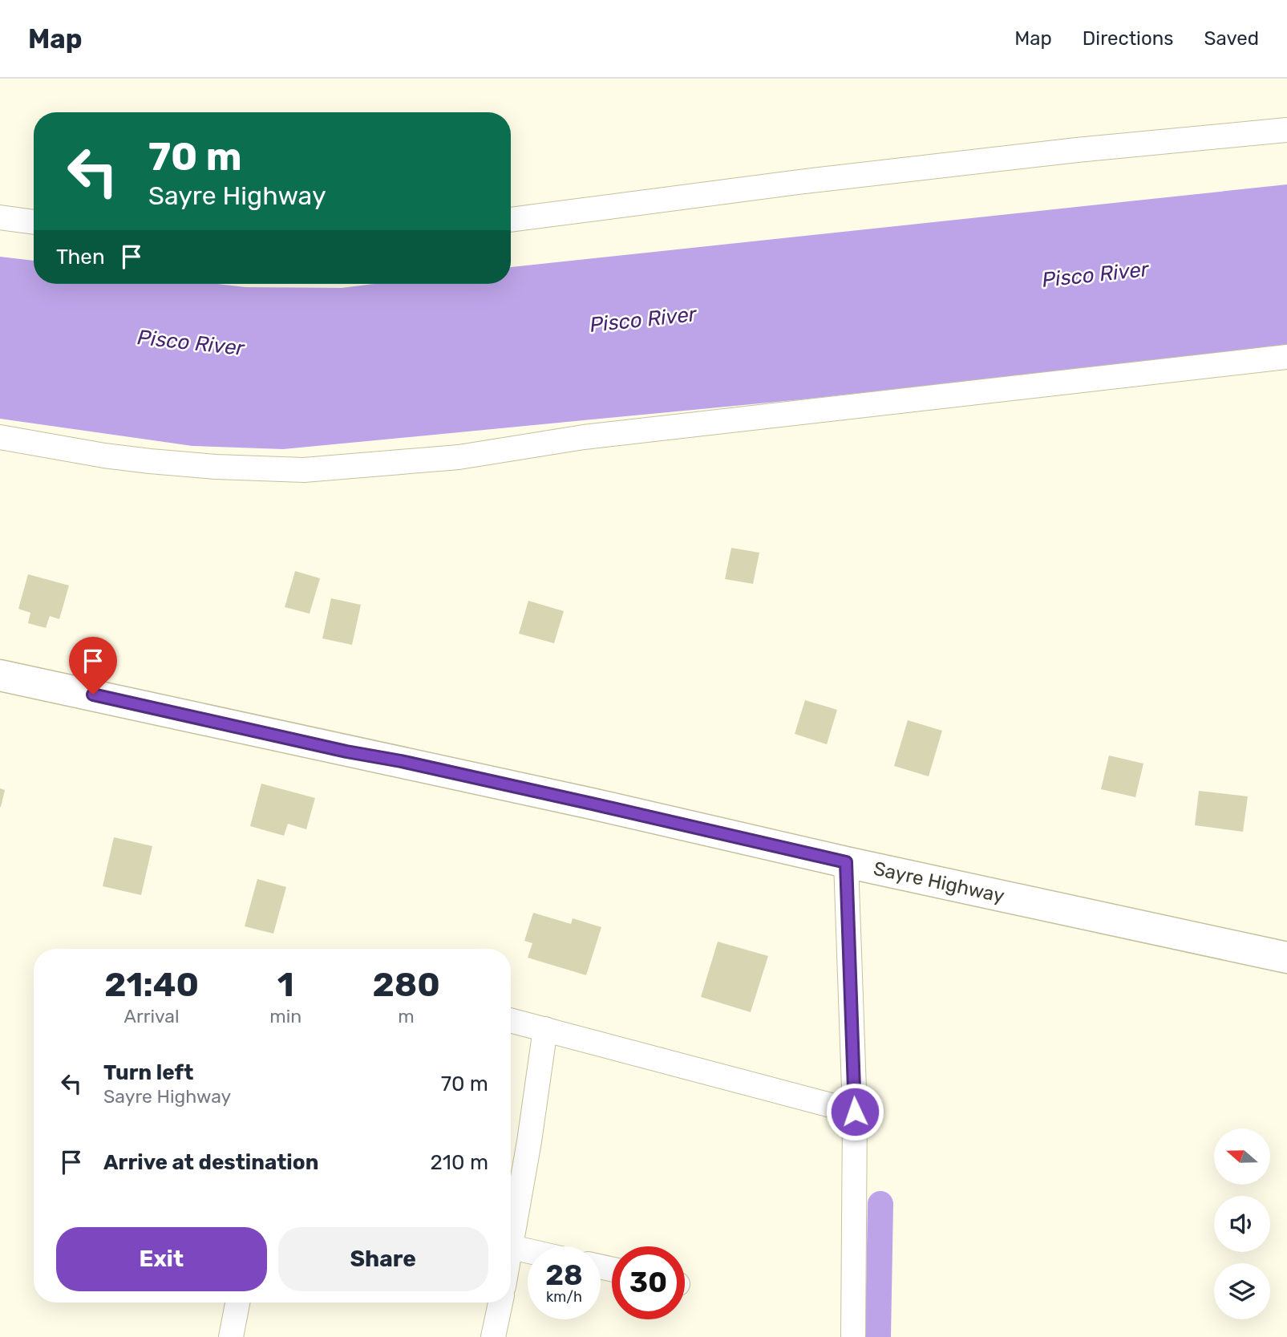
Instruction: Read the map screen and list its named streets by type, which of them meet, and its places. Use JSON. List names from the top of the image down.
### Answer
{
  "streets": {
    "highway": ["Sayre Highway"]
  },
  "water": ["Pisco River"],
  "north": "left",
  "page": {
    "header": "Map",
    "nav": ["Map", "Directions", "Saved"],
    "turn": ["70 m", "Sayre Highway"],
    "then": "Then",
    "eta": [
      "21:40",
      "Arrival",
      "1",
      "min",
      "280",
      "m"
    ],
    "list": [
      {
        "name": "Turn left",
        "note": "Sayre Highway",
        "value": "70 m"
      },
      {
        "name": "Arrive at destination",
        "value": "210 m"
      }
    ],
    "buttons": ["Exit", "Share"],
    "speed": "28 km/h",
    "limit": "30"
  }
}
